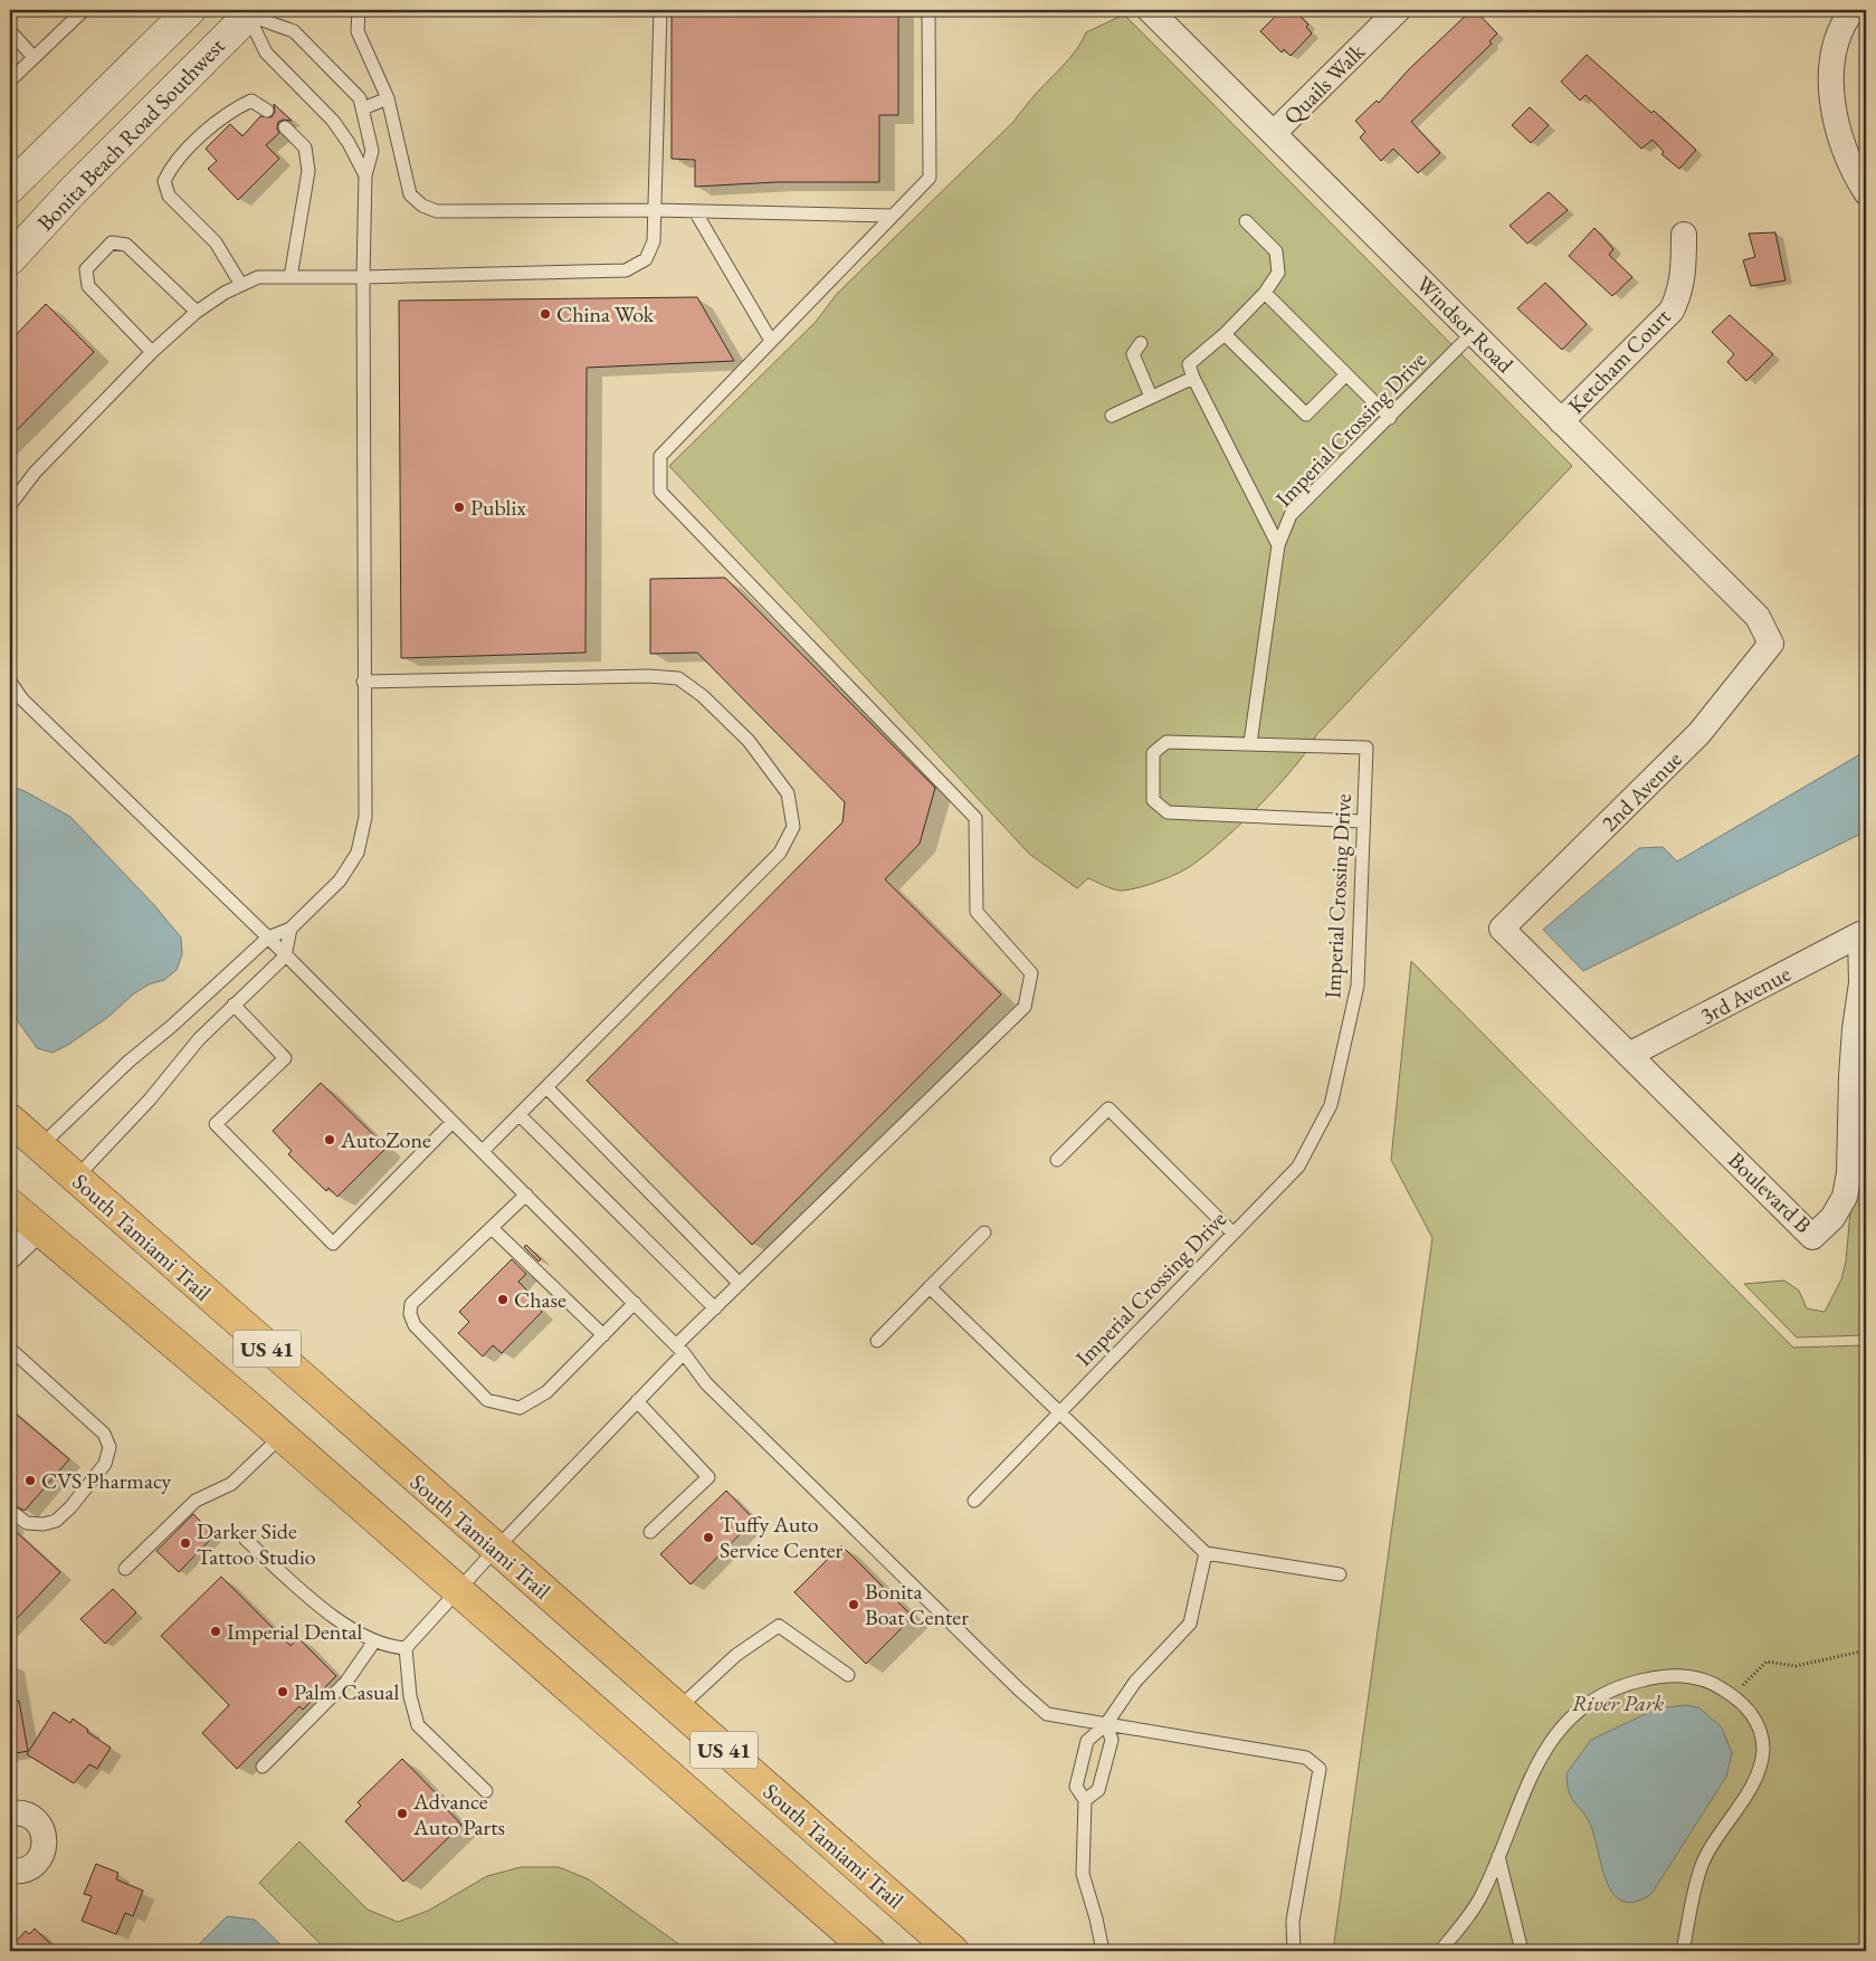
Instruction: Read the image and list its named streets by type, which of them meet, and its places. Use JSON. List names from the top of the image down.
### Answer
{
  "streets": {
    "main road": ["Bonita Beach Road Southwest", "South Tamiami Trail", "US 41"],
    "street": [
      "Quails Walk",
      "Windsor Road",
      "Ketcham Court",
      "2nd Avenue",
      "3rd Avenue",
      "Boulevard B"
    ],
    "lane": ["Imperial Crossing Drive"]
  },
  "crossings": [
    ["Quails Walk", "Windsor Road"],
    ["Windsor Road", "Ketcham Court"],
    ["Windsor Road", "Imperial Crossing Drive"],
    ["Windsor Road", "2nd Avenue"],
    ["2nd Avenue", "Boulevard B"],
    ["3rd Avenue", "Boulevard B"]
  ],
  "parks": ["River Park"],
  "places": [
    "China Wok",
    "Publix",
    "AutoZone",
    "Chase",
    "CVS Pharmacy",
    "Tuffy Auto Service Center",
    "Darker Side Tattoo Studio",
    "Bonita Boat Center",
    "Imperial Dental",
    "Palm Casual",
    "Advance Auto Parts"
  ]
}
